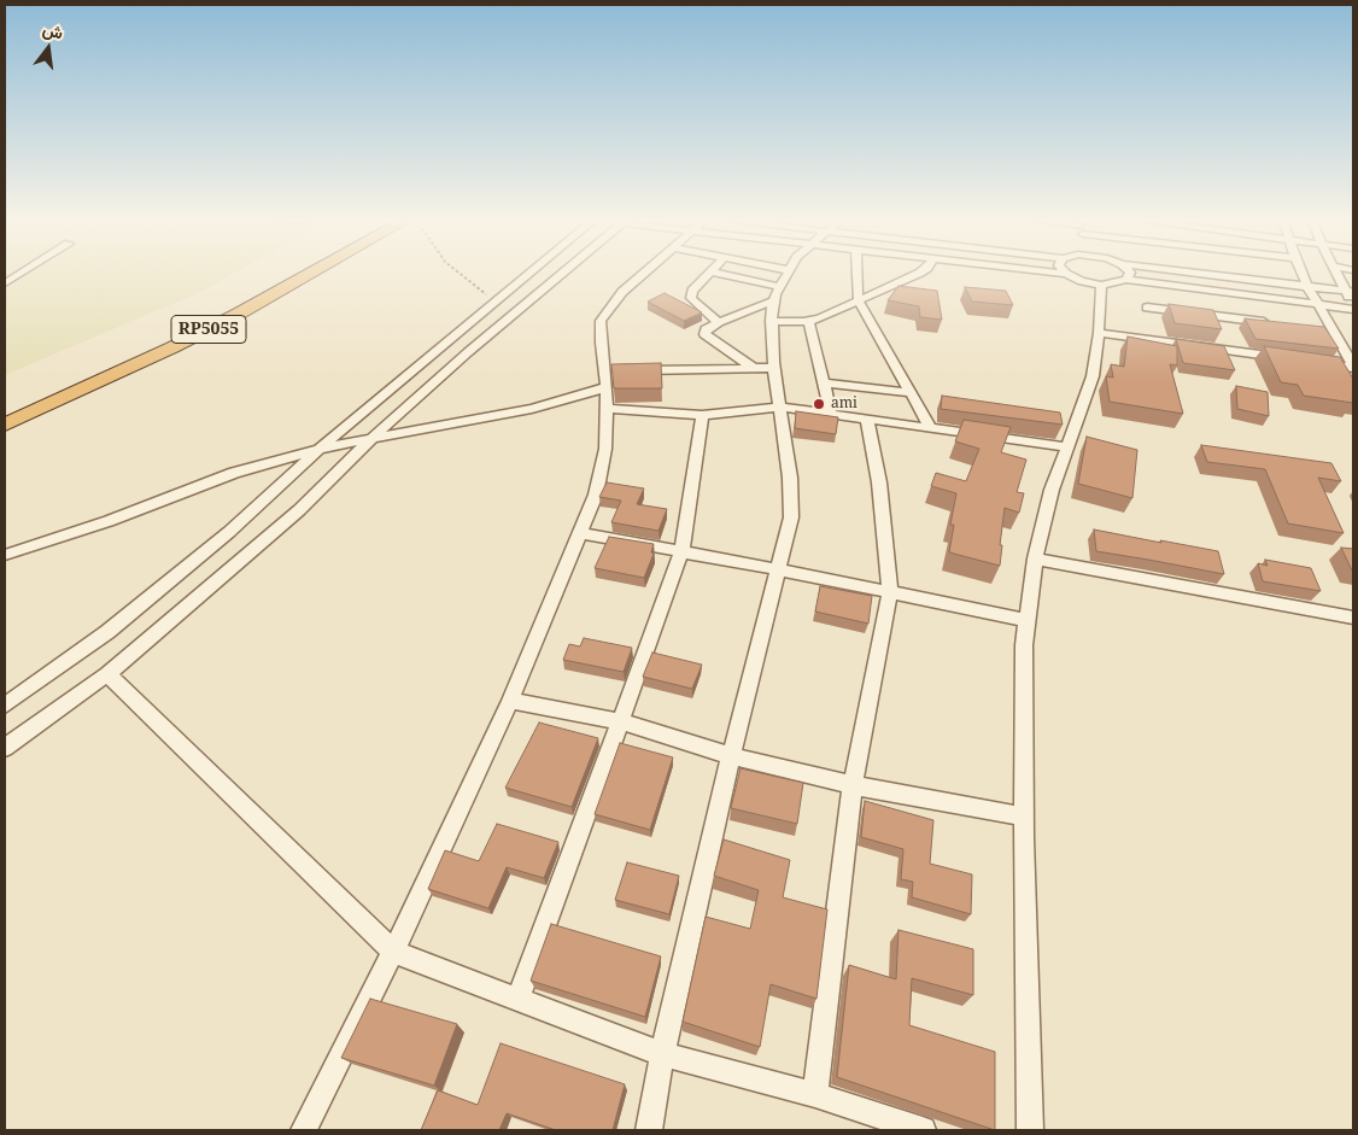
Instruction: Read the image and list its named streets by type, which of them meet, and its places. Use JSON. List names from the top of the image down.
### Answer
{
  "streets": {
    "highway": ["RP5055"]
  },
  "places": ["ami"],
  "north": "top"
}
